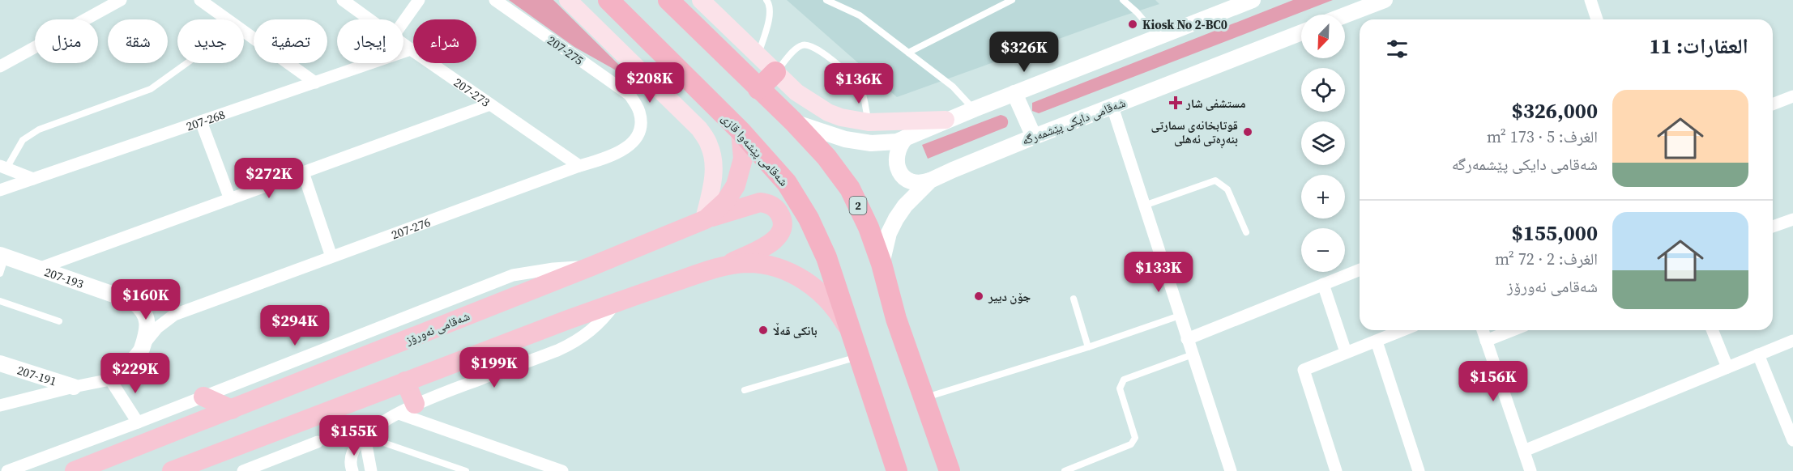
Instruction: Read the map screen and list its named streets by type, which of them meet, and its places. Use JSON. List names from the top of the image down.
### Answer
{
  "streets": {
    "highway": ["شەقامی پێشەوا قازی", "2"],
    "main road": ["شەقامی نەورۆز"],
    "street": [
      "207-275",
      "207-273",
      "207-268",
      "شەقامی دایکی پێشمەرگە",
      "207-276",
      "207-193",
      "207-191"
    ]
  },
  "crossings": [
    ["207-275", "207-276"],
    ["207-273", "207-268"],
    ["207-273", "207-276"],
    ["شەقامی دایکی پێشمەرگە", "2"],
    ["شەقامی پێشەوا قازی", "شەقامی نەورۆز"],
    ["207-276", "207-193"]
  ],
  "places": {
    "other": [
      "Kiosk No 2-BC0",
      "قوتابخانەی سمارتی بنەڕەتی ئەهلی",
      "جۆن دییر",
      "بانکی قەڵا"
    ],
    "health": ["مستشفى شار"]
  },
  "north": "bottom left",
  "page": {
    "map_buttons": ["+", "−"],
    "chip": [
      "شراء",
      "إيجار",
      "تصفية",
      "جديد",
      "شقة",
      "منزل"
    ],
    "heading": "العقارات: 11",
    "price": [
      "$326K",
      "$208K",
      "$136K",
      "$272K",
      "$133K",
      "$160K",
      "$294K",
      "$199K",
      "$229K",
      "$156K",
      "$155K"
    ],
    "list": [
      {
        "name": "$326,000",
        "note": "الغرف: 5 · 173 m² · شەقامی دایکی پێشمەرگە"
      },
      {
        "name": "$155,000",
        "note": "الغرف: 2 · 72 m² · شەقامی نەورۆز"
      }
    ]
  }
}
